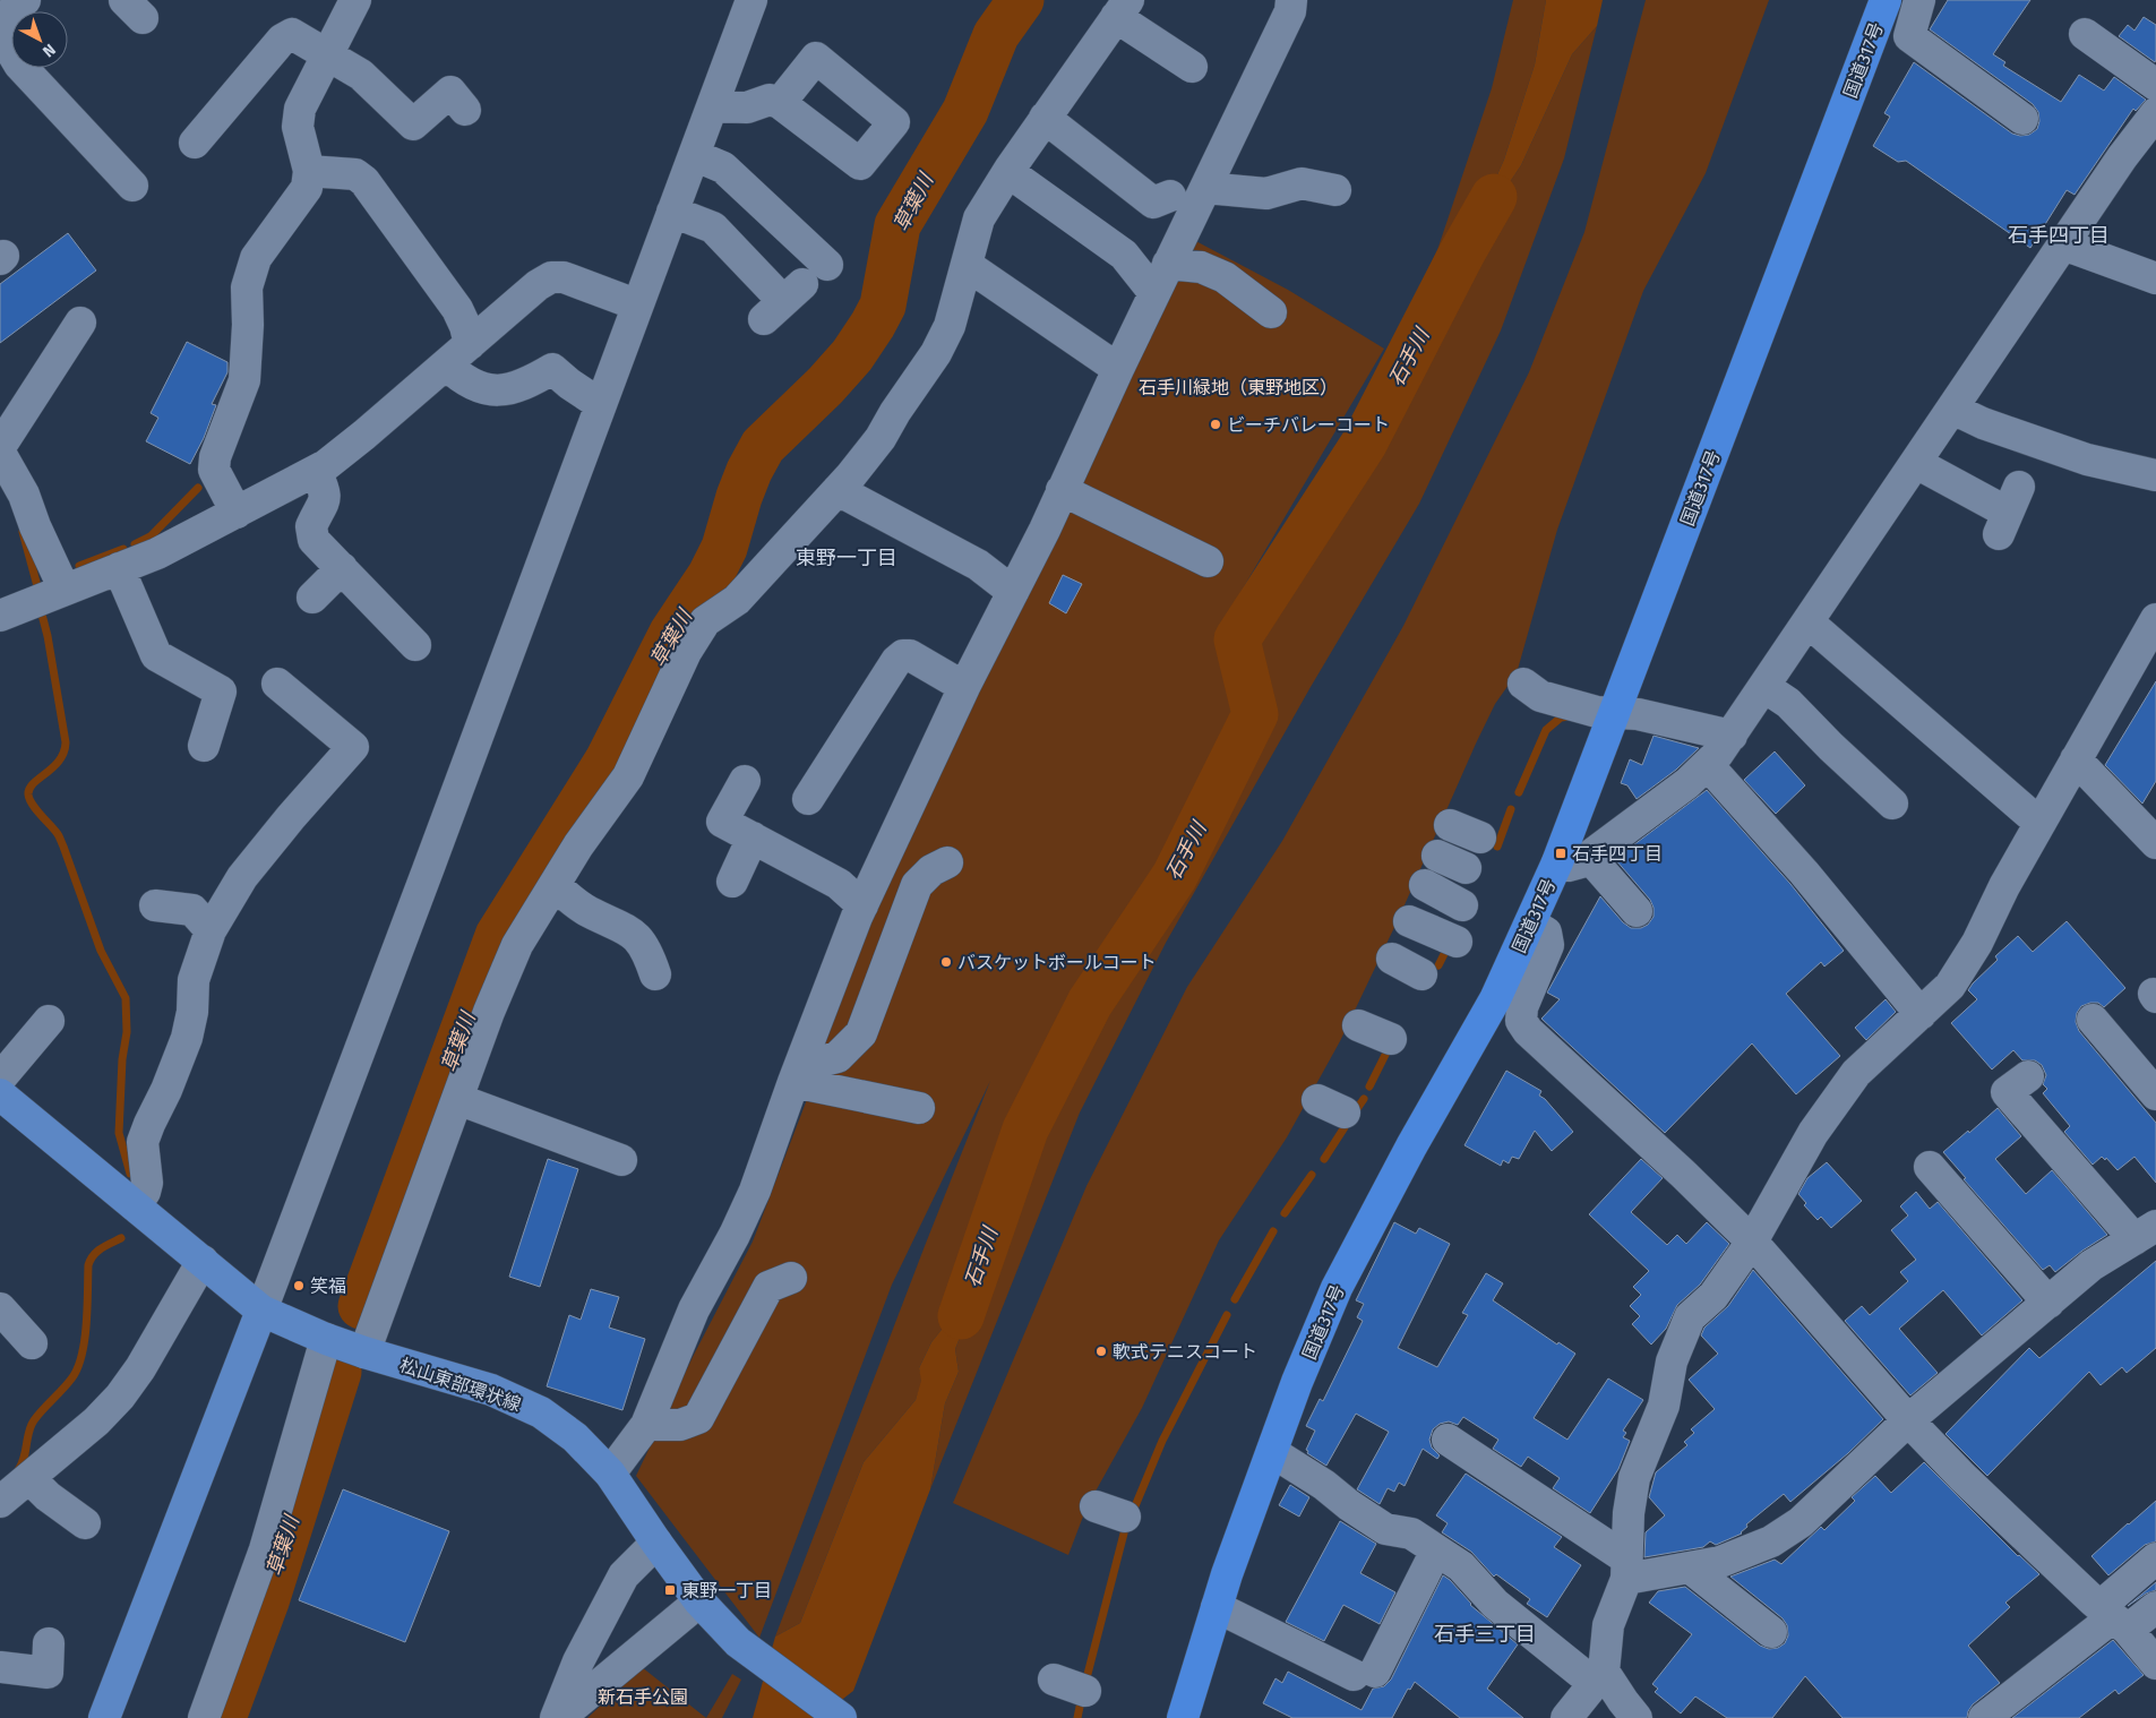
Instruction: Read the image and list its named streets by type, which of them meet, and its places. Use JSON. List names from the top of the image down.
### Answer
{
  "streets": {
    "highway": ["国道317号"],
    "main road": ["松山東部環状線"]
  },
  "districts": ["石手四丁目", "東野一丁目", "石手三丁目"],
  "water": ["草葉川", "石手川"],
  "parks": ["石手川緑地（東野地区）", "新石手公園"],
  "places": {
    "other": [
      "ビーチバレーコート",
      "バスケットボールコート",
      "笑福",
      "軟式テニスコート"
    ],
    "transit": ["石手四丁目", "東野一丁目"]
  },
  "north": "bottom right"
}
